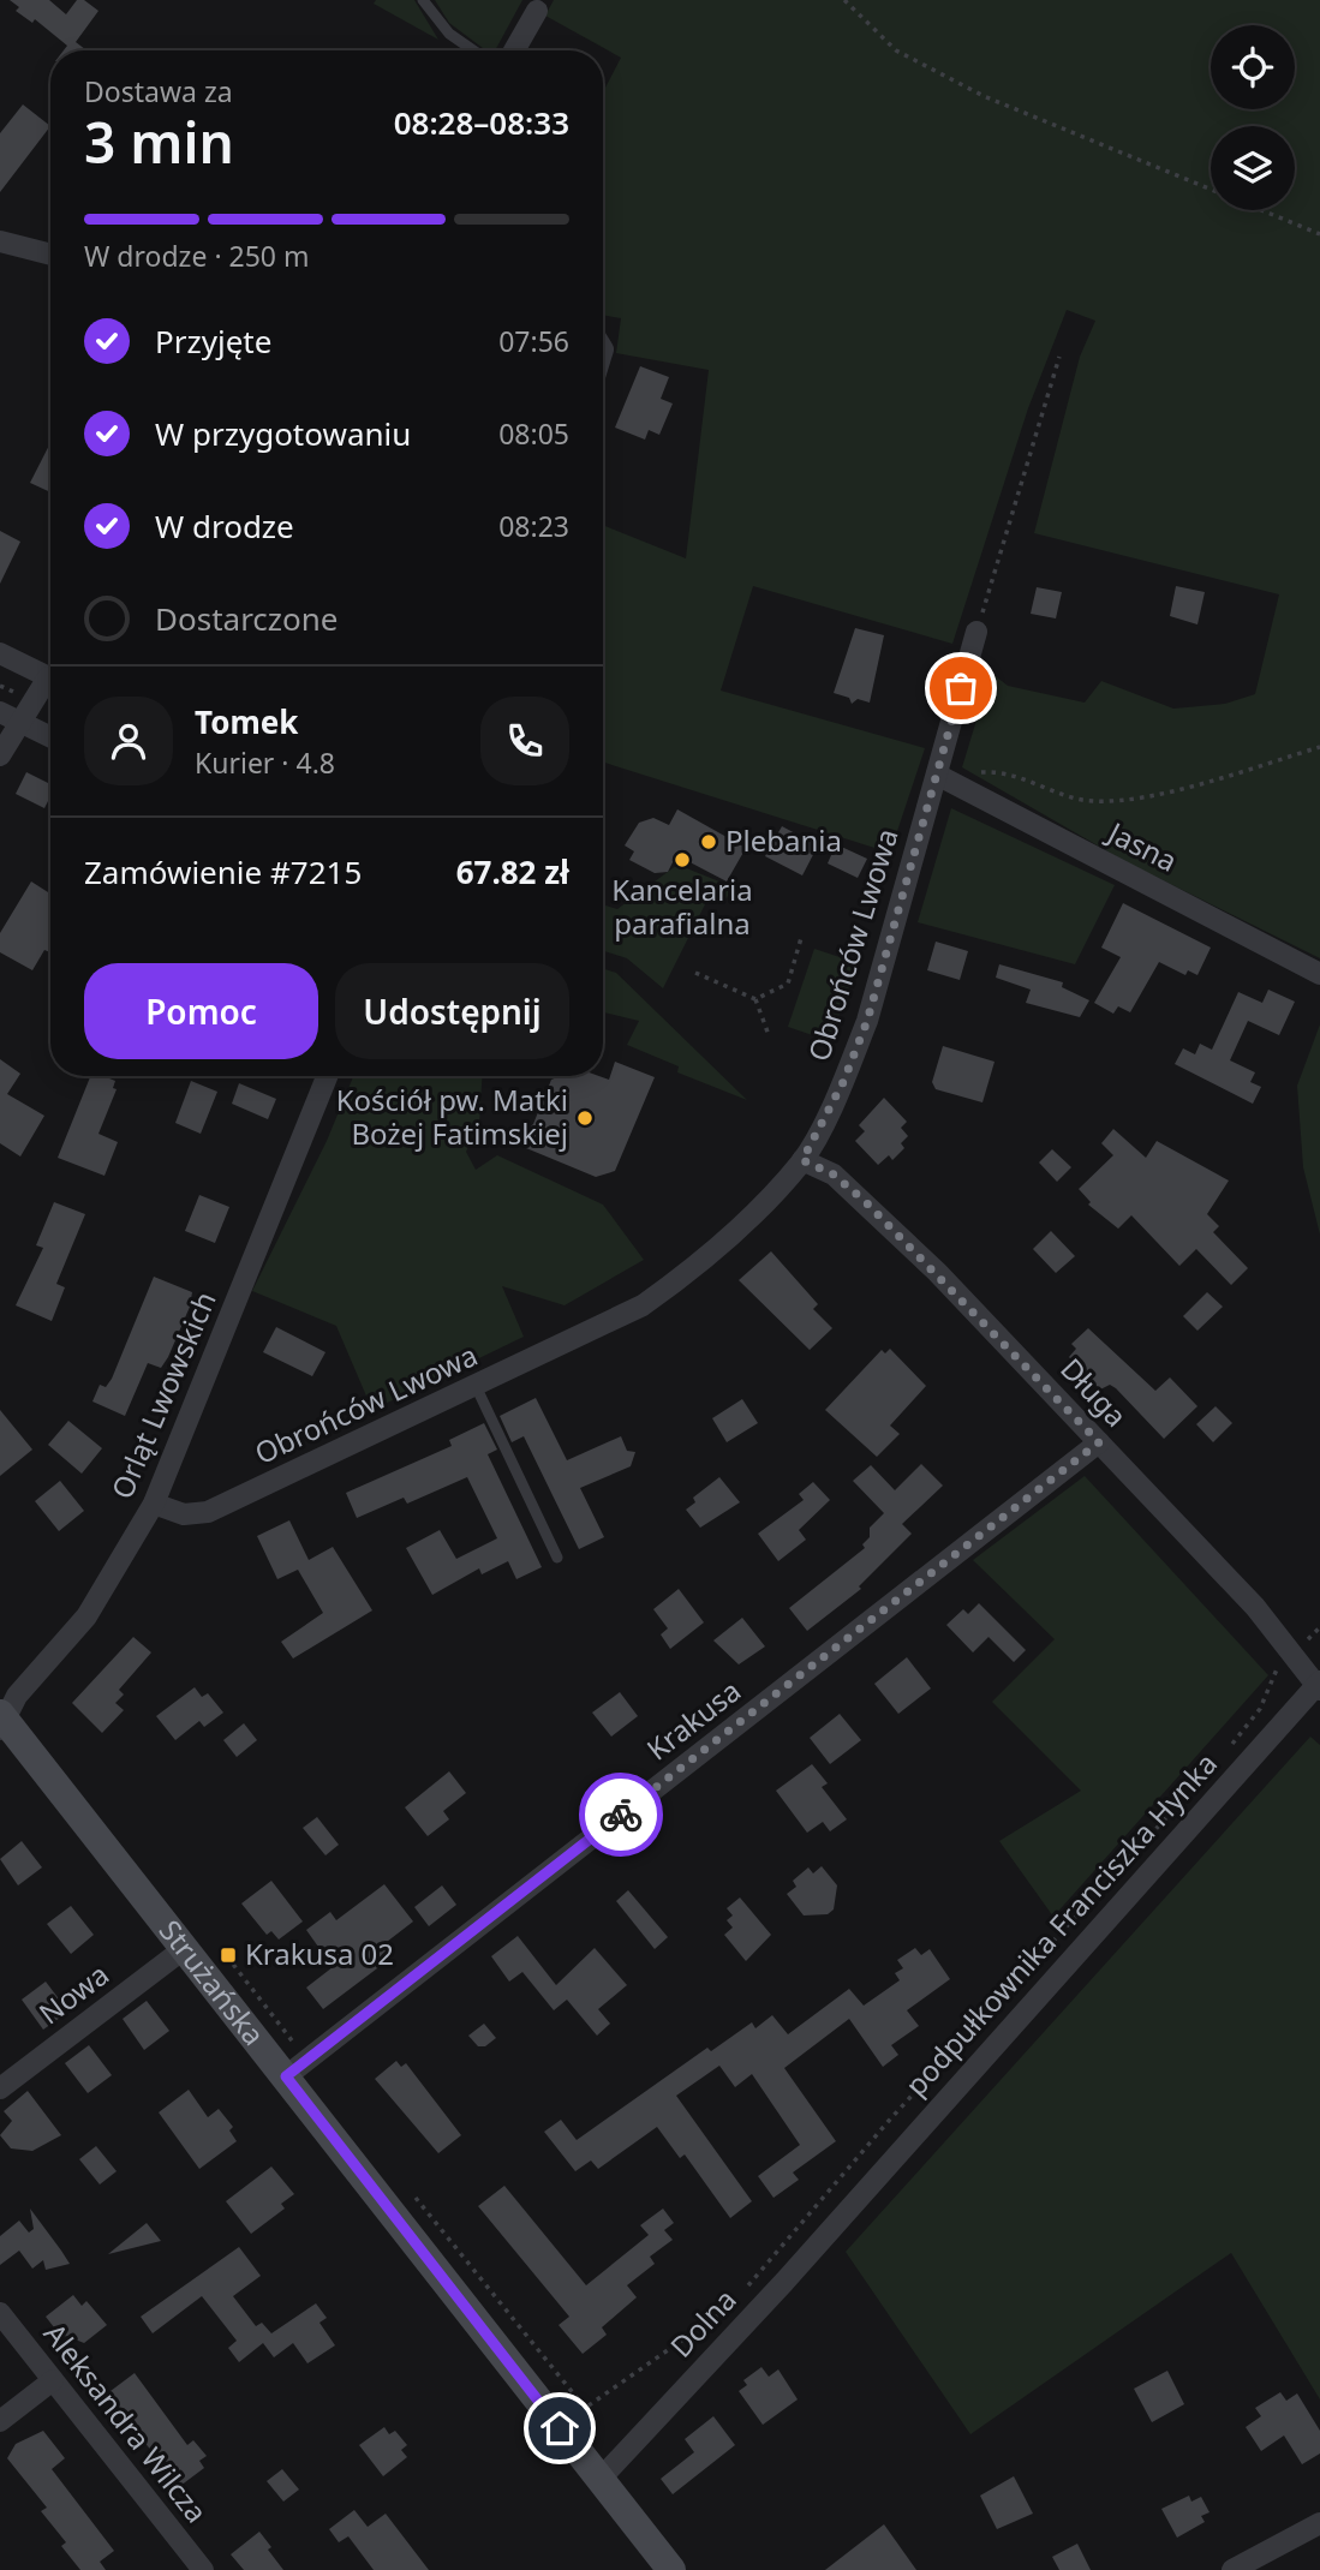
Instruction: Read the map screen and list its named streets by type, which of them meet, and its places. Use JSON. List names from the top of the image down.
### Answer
{
  "streets": {
    "main road": ["Strużańska"],
    "street": [
      "Jasna",
      "Obrońców Lwowa",
      "Długa",
      "Orląt Lwowskich",
      "Krakusa",
      "podpułkownika Franciszka Hynka",
      "Nowa",
      "Dolna",
      "Aleksandra Wilcza"
    ]
  },
  "crossings": [
    ["Jasna", "Obrońców Lwowa"],
    ["Obrońców Lwowa", "Długa"],
    ["Obrońców Lwowa", "Orląt Lwowskich"],
    ["Długa", "Krakusa"],
    ["Długa", "podpułkownika Franciszka Hynka"],
    ["Orląt Lwowskich", "Strużańska"],
    ["Krakusa", "Strużańska"],
    ["podpułkownika Franciszka Hynka", "Dolna"],
    ["Strużańska", "Nowa"],
    ["Strużańska", "Dolna"]
  ],
  "places": {
    "other": ["Plebania", "Kancelaria parafialna", "Kościół pw. Matki Bożej Fatimskiej"],
    "transit": ["Krakusa 02"]
  },
  "page": {
    "heading": ["3 min", "Dostawa za", "08:28–08:33"],
    "panel": [
      "Tomek",
      "Kurier · 4.8",
      "Zamówienie #7215",
      "67.82 zł"
    ],
    "bar": "W drodze · 250 m",
    "list": [
      ["Przyjęte", "07:56"],
      ["W przygotowaniu", "08:05"],
      ["W drodze", "08:23"],
      "Dostarczone"
    ],
    "buttons": ["Pomoc", "Udostępnij"]
  }
}
